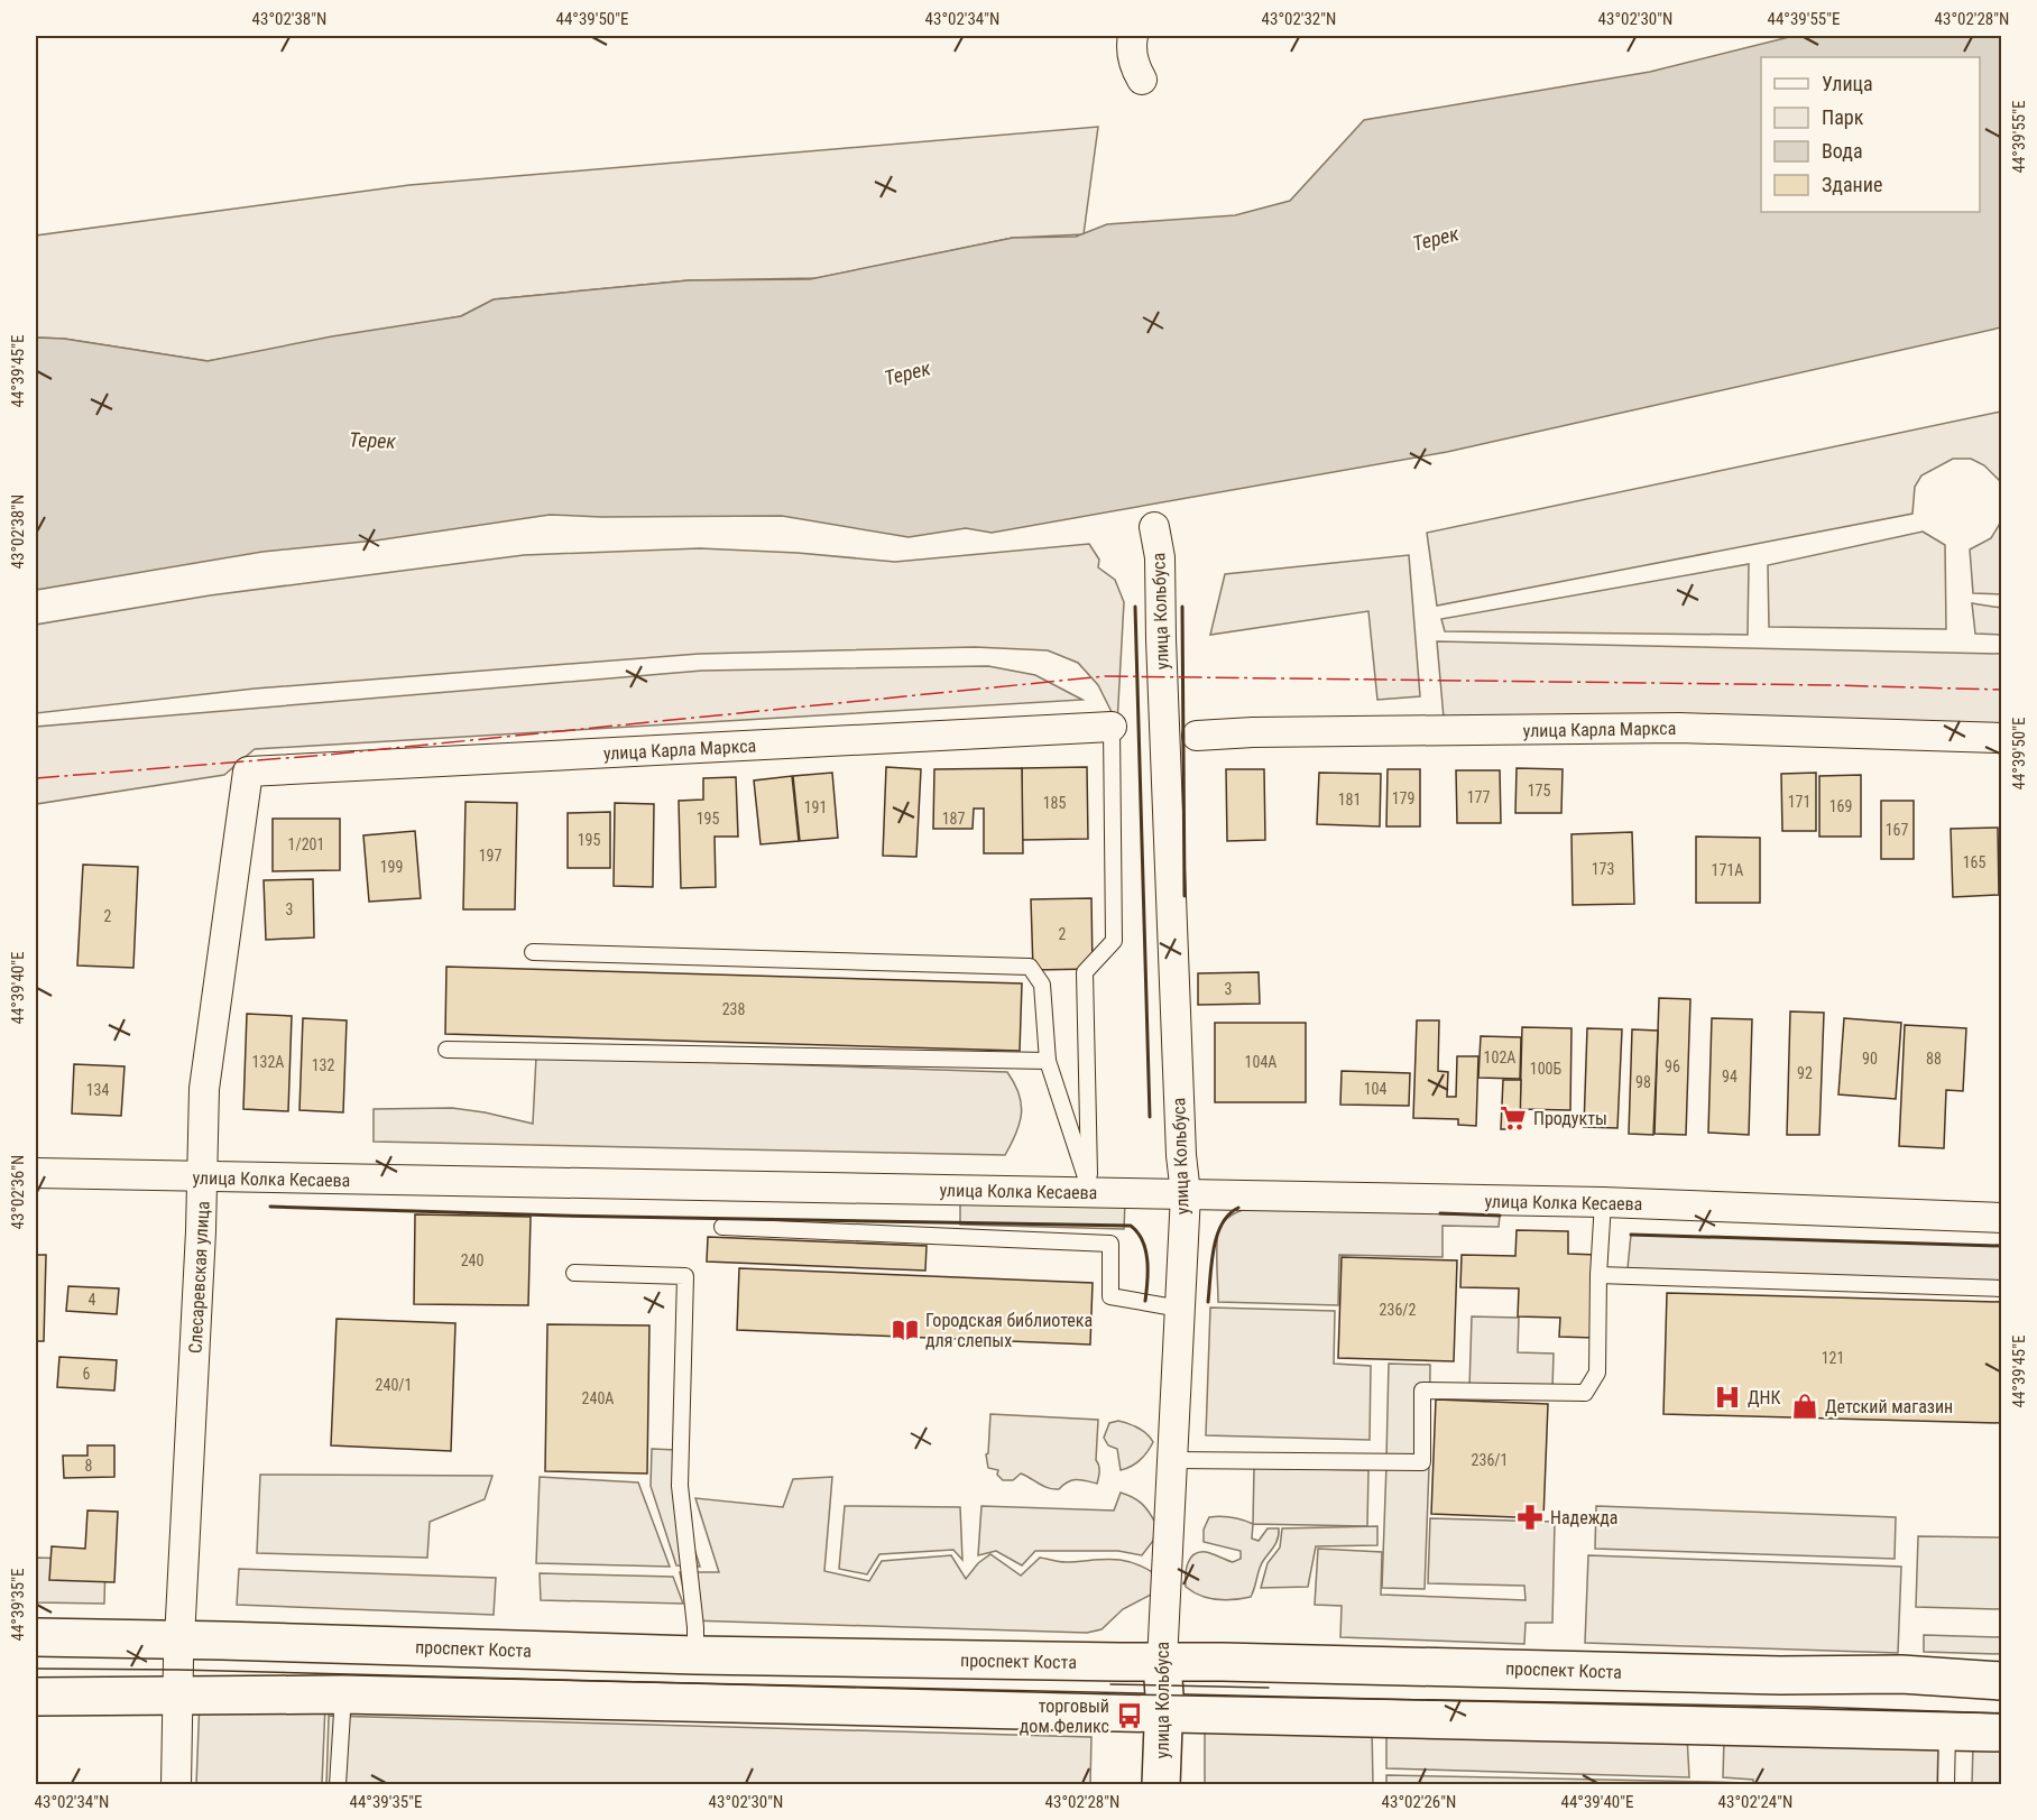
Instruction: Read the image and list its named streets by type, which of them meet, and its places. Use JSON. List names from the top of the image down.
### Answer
{
  "streets": {
    "main road": ["улица Кольбуса", "проспект Коста"],
    "street": ["улица Карла Маркса", "улица Колка Кесаева", "Слесаревская улица"]
  },
  "crossings": [
    ["улица Кольбуса", "улица Колка Кесаева"],
    ["улица Кольбуса", "проспект Коста"],
    ["улица Карла Маркса", "Слесаревская улица"],
    ["улица Колка Кесаева", "Слесаревская улица"],
    ["Слесаревская улица", "проспект Коста"]
  ],
  "water": ["Терек"],
  "places": {
    "supermarket": ["Продукты"],
    "library": ["Городская библиотека для слепых"],
    "hospital": ["ДНК"],
    "shop": ["Детский магазин"],
    "pharmacy": ["Надежда"],
    "bus stop": ["торговый дом Феликс"]
  },
  "house_numbers": [
    "175",
    "177",
    "179",
    "181",
    "171",
    "185",
    "169",
    "191",
    "195",
    "187",
    "167",
    "195",
    "1/201",
    "197",
    "165",
    "199",
    "173",
    "171А",
    "3",
    "2",
    "2",
    "3",
    "238",
    "102А",
    "90",
    "88",
    "132А",
    "104А",
    "132",
    "96",
    "100Б",
    "92",
    "94",
    "98",
    "104",
    "134",
    "240",
    "4",
    "236/2",
    "121",
    "6",
    "240/1",
    "240А",
    "236/1",
    "8"
  ],
  "legend": [
    "Улица",
    "Парк",
    "Вода",
    "Здание"
  ],
  "coordinates": [
    "43°02'38\"N",
    "44°39'50\"E",
    "43°02'34\"N",
    "43°02'32\"N",
    "43°02'30\"N",
    "44°39'55\"E",
    "43°02'28\"N",
    "44°39'45\"E",
    "44°39'40\"E",
    "43°02'36\"N",
    "44°39'35\"E",
    "43°02'26\"N",
    "43°02'24\"N"
  ]
}
